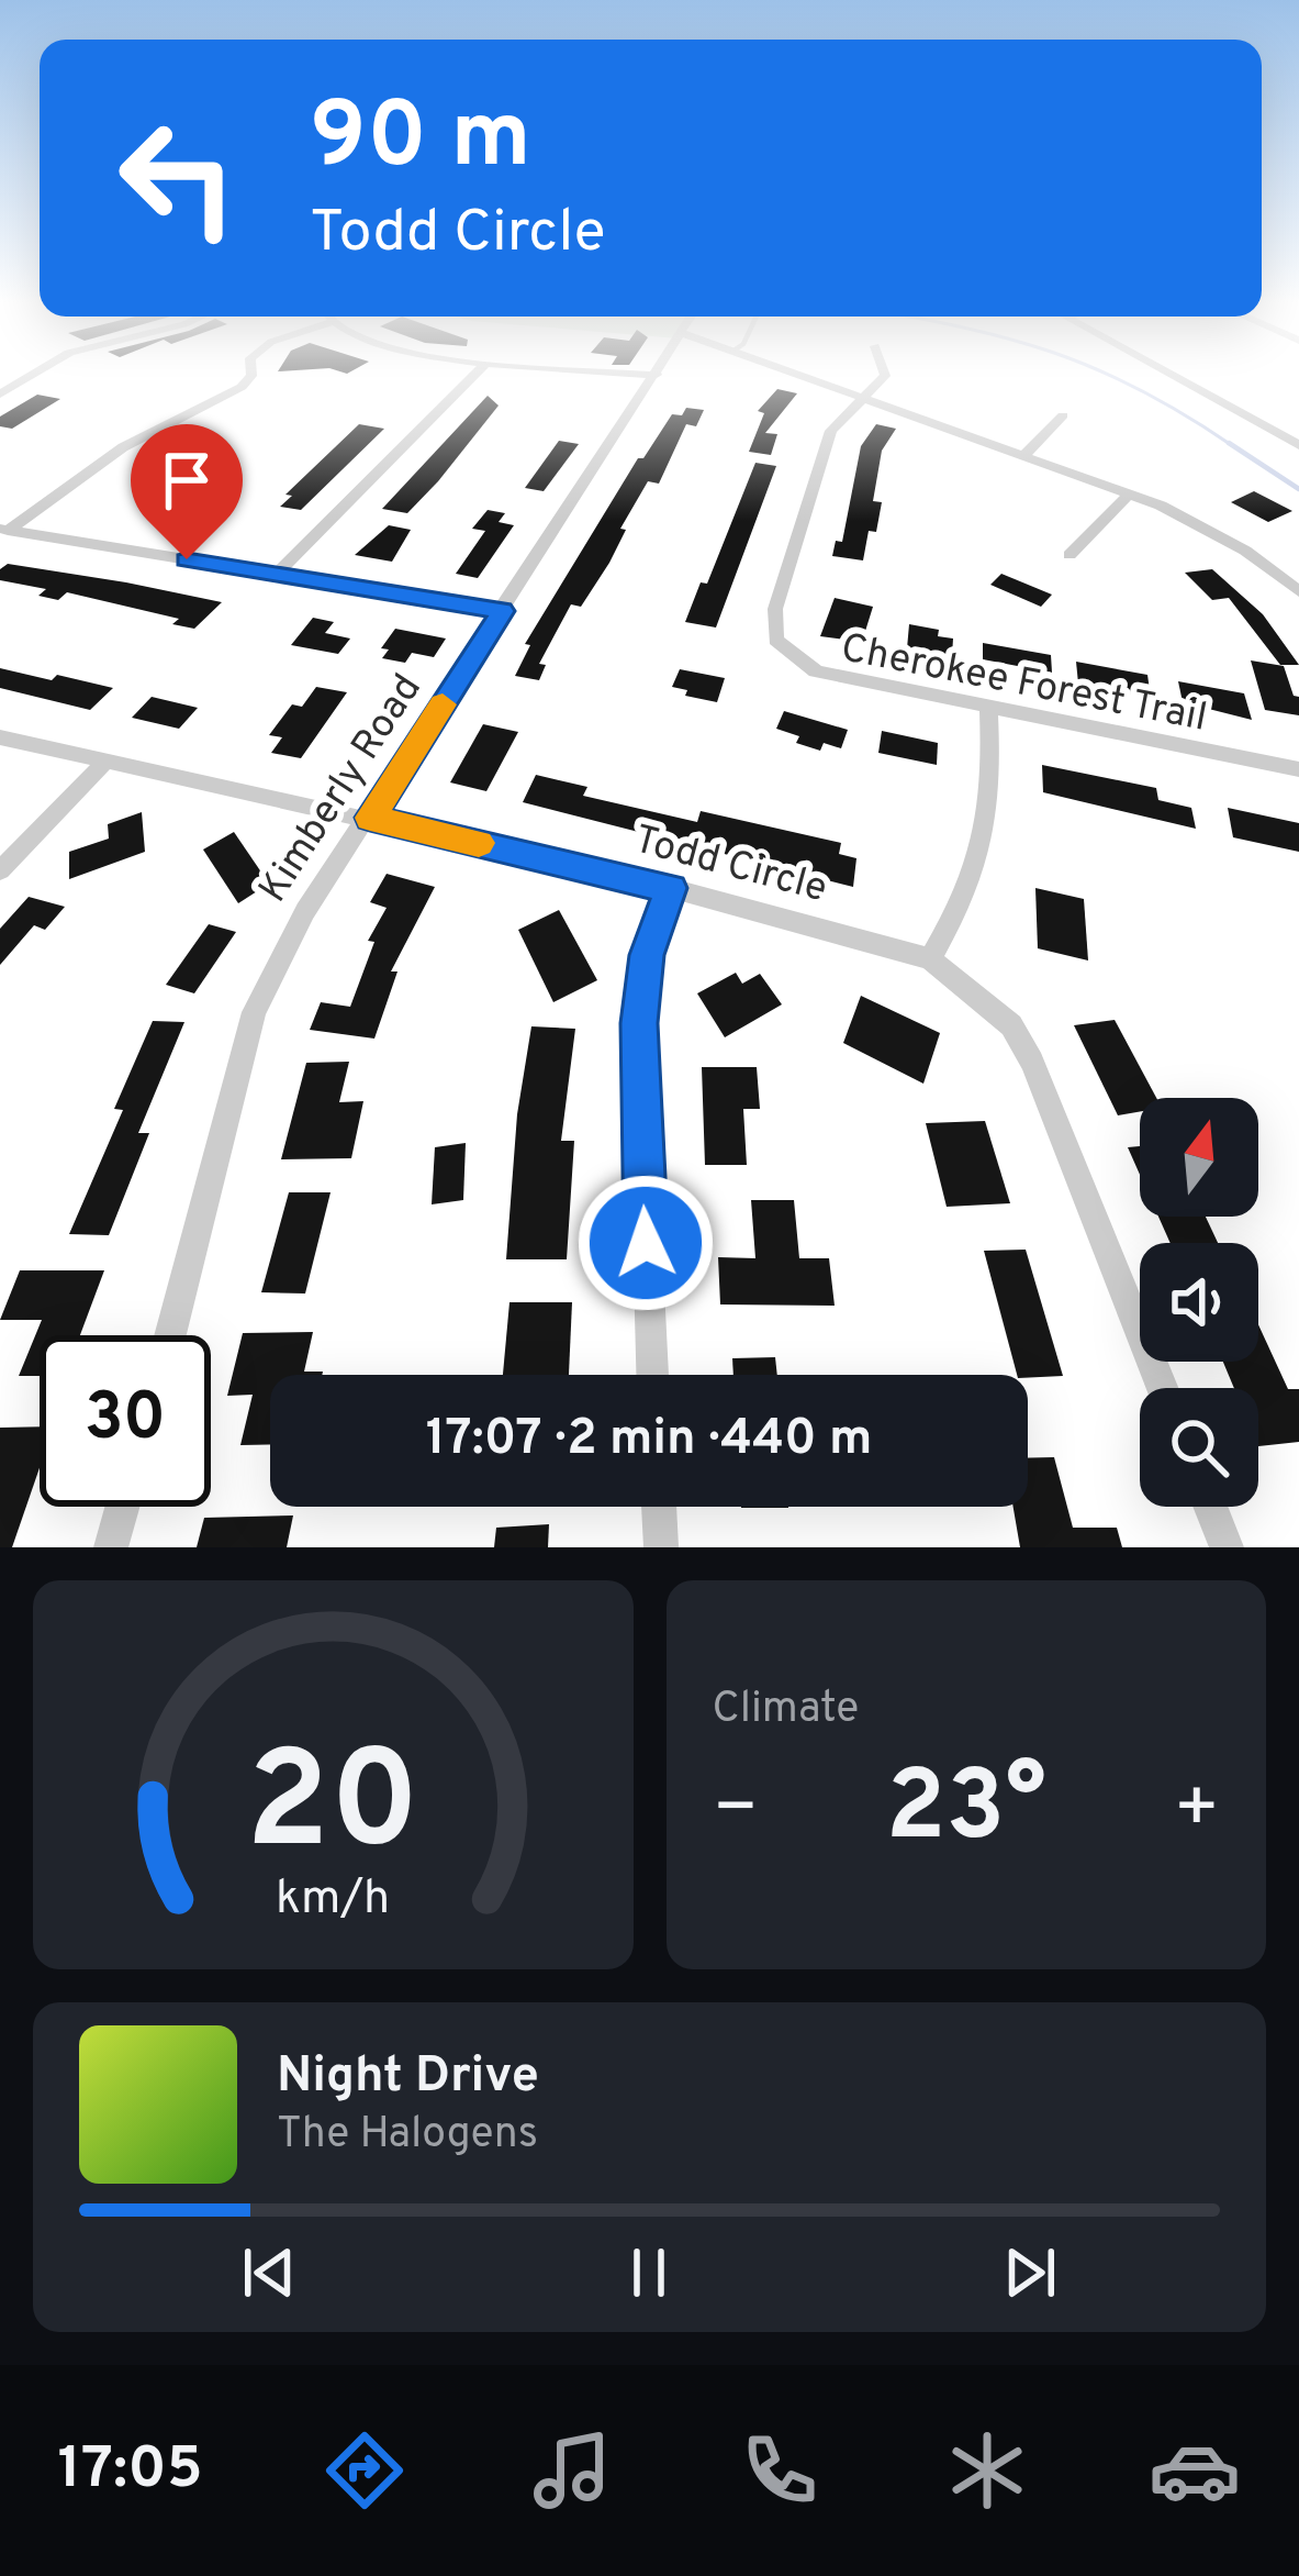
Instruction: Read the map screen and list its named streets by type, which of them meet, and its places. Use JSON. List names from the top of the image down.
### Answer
{
  "streets": {
    "street": ["Cherokee Forest Trail", "Kimberly Road", "Todd Circle"]
  },
  "crossings": [
    ["Kimberly Road", "Todd Circle"]
  ],
  "north": "top",
  "page": {
    "turn": ["90 m", "Todd Circle"],
    "limit": "30",
    "trip": "17:07 · 2 min · 440 m",
    "tile": "Climate",
    "heat": ["−", "23°", "+"],
    "song": ["Night Drive", "The Halogens"],
    "tabs": "17:05",
    "gauge": ["20", "km/h"]
  }
}
